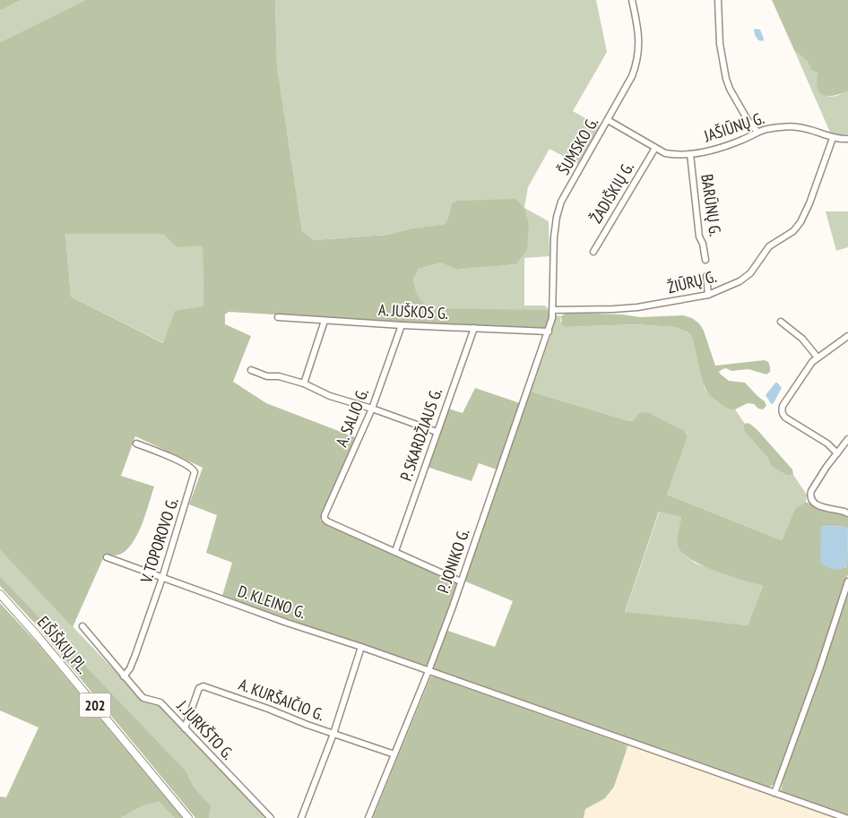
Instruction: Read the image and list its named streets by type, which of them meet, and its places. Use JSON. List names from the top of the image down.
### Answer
{
  "streets": {
    "main road": ["EIŠIŠKIŲ PL.", "202"],
    "street": [
      "JAŠIŪNŲ G.",
      "ŠUMSKO G.",
      "ŽADIŠKIŲ G.",
      "BARŪNŲ G.",
      "ŽIŪRŲ G.",
      "A. JUŠKOS G.",
      "A. SALIO G.",
      "P. SKARDŽIAUS G.",
      "V. TOPOROVO G.",
      "P. JONIKO G.",
      "D. KLEINO G.",
      "A. KURŠAIČIO G.",
      "J. JURKŠTO G."
    ]
  },
  "crossings": [
    ["JAŠIŪNŲ G.", "ŠUMSKO G."],
    ["JAŠIŪNŲ G.", "ŽADIŠKIŲ G."],
    ["JAŠIŪNŲ G.", "BARŪNŲ G."],
    ["JAŠIŪNŲ G.", "ŽIŪRŲ G."],
    ["ŠUMSKO G.", "ŽIŪRŲ G."],
    ["ŠUMSKO G.", "P. JONIKO G."],
    ["ŽIŪRŲ G.", "P. JONIKO G."],
    ["A. JUŠKOS G.", "A. SALIO G."],
    ["A. JUŠKOS G.", "P. SKARDŽIAUS G."],
    ["A. JUŠKOS G.", "P. JONIKO G."],
    ["A. SALIO G.", "P. SKARDŽIAUS G."],
    ["V. TOPOROVO G.", "D. KLEINO G."],
    ["V. TOPOROVO G.", "J. JURKŠTO G."],
    ["P. JONIKO G.", "D. KLEINO G."],
    ["P. JONIKO G.", "A. KURŠAIČIO G."],
    ["A. KURŠAIČIO G.", "J. JURKŠTO G."]
  ]
}
